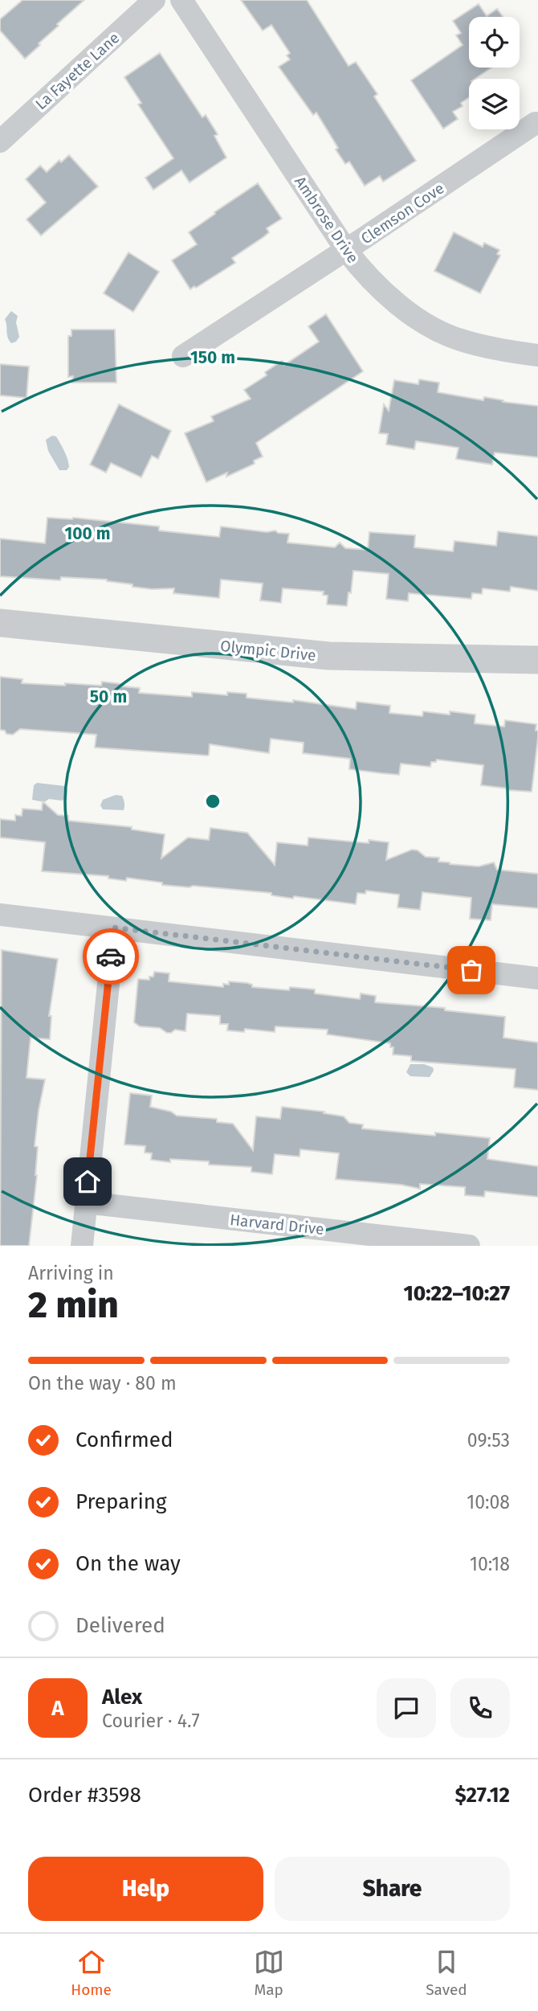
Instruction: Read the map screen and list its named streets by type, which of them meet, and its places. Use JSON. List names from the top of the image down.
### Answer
{
  "streets": {
    "street": [
      "La Fayette Lane",
      "Clemson Cove",
      "Ambrose Drive",
      "Olympic Drive",
      "Harvard Drive"
    ]
  },
  "crossings": [
    ["Clemson Cove", "Ambrose Drive"]
  ],
  "page": {
    "heading": ["2 min", "Arriving in", "10:22–10:27"],
    "panel": [
      "Alex",
      "Courier · 4.7",
      "Order #3598",
      "$27.12"
    ],
    "bar": "On the way · 80 m",
    "list": [
      ["Confirmed", "09:53"],
      ["Preparing", "10:08"],
      ["On the way", "10:18"],
      "Delivered"
    ],
    "round": "A",
    "buttons": ["Help", "Share"],
    "tabs": ["Home", "Map", "Saved"]
  },
  "rings": ["150 m", "100 m", "50 m"]
}
